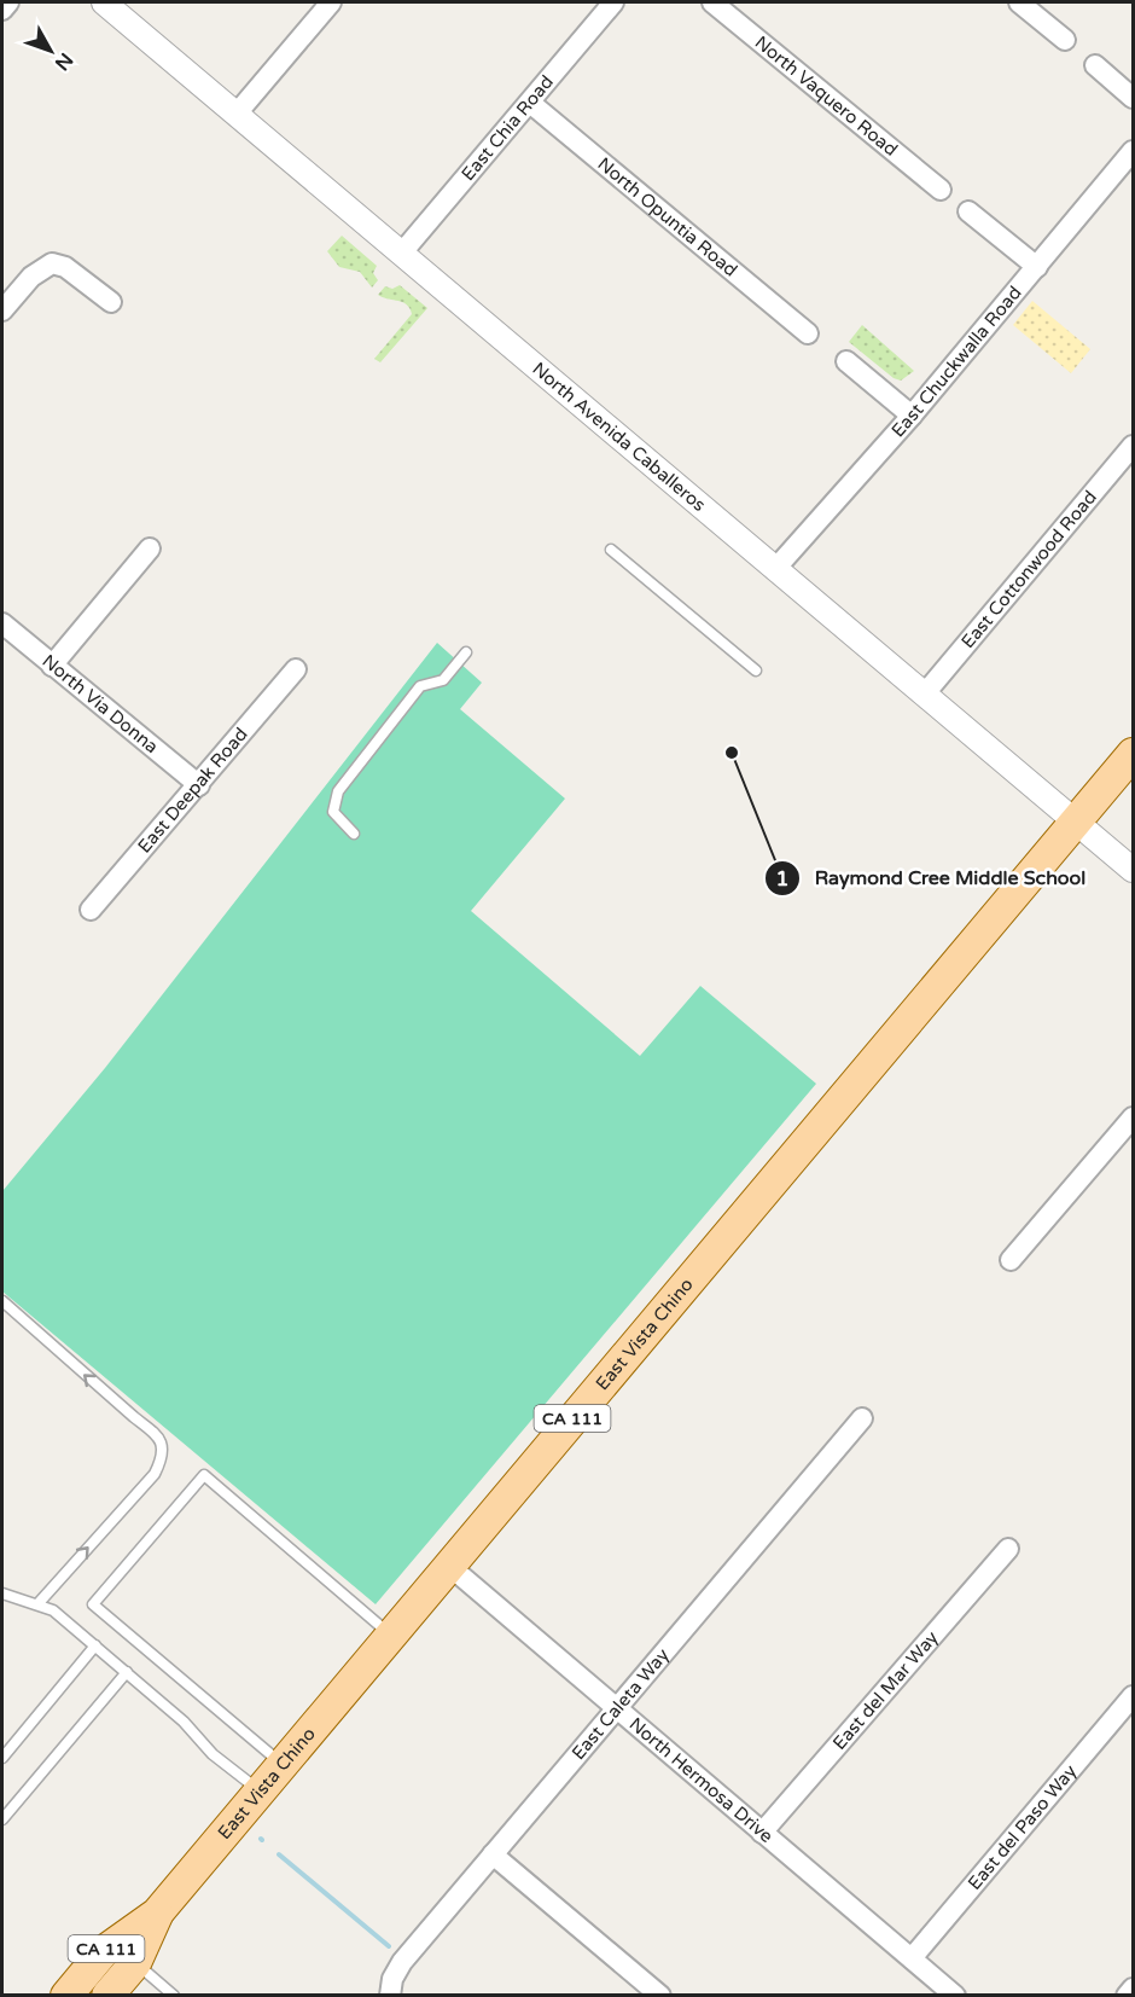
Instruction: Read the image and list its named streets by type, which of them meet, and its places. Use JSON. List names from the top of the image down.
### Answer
{
  "streets": {
    "main road": ["East Vista Chino", "CA 111"],
    "street": [
      "North Vaquero Road",
      "East Chia Road",
      "North Opuntia Road",
      "East Chuckwalla Road",
      "North Avenida Caballeros",
      "East Cottonwood Road",
      "North Via Donna",
      "East Deepak Road",
      "East del Mar Way",
      "East Caleta Way",
      "North Hermosa Drive",
      "East del Paso Way"
    ]
  },
  "crossings": [
    ["East Chia Road", "North Opuntia Road"],
    ["East Chia Road", "North Avenida Caballeros"],
    ["East Chuckwalla Road", "North Avenida Caballeros"],
    ["North Avenida Caballeros", "East Cottonwood Road"],
    ["North Avenida Caballeros", "East Vista Chino"],
    ["North Via Donna", "East Deepak Road"],
    ["East Vista Chino", "North Hermosa Drive"],
    ["East del Mar Way", "North Hermosa Drive"],
    ["East Caleta Way", "North Hermosa Drive"],
    ["North Hermosa Drive", "East del Paso Way"]
  ],
  "places": ["Raymond Cree Middle School"],
  "north": "bottom right"
}
